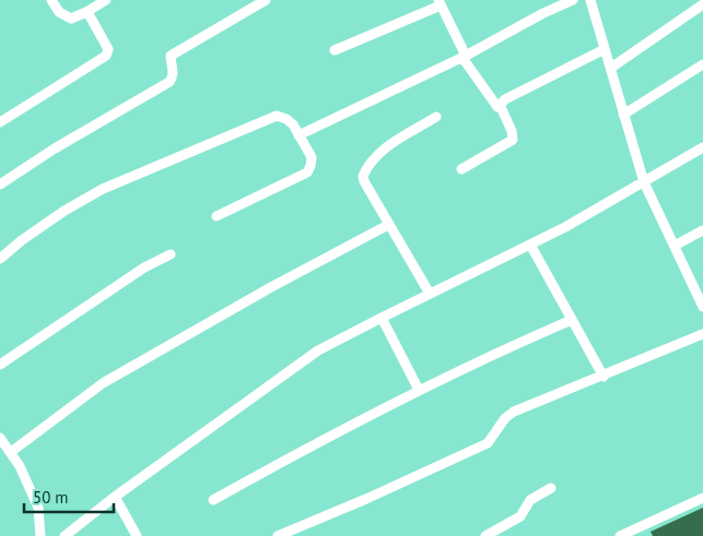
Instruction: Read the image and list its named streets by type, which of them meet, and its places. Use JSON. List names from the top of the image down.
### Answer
{
  "scale_bar": "50 m"
}
